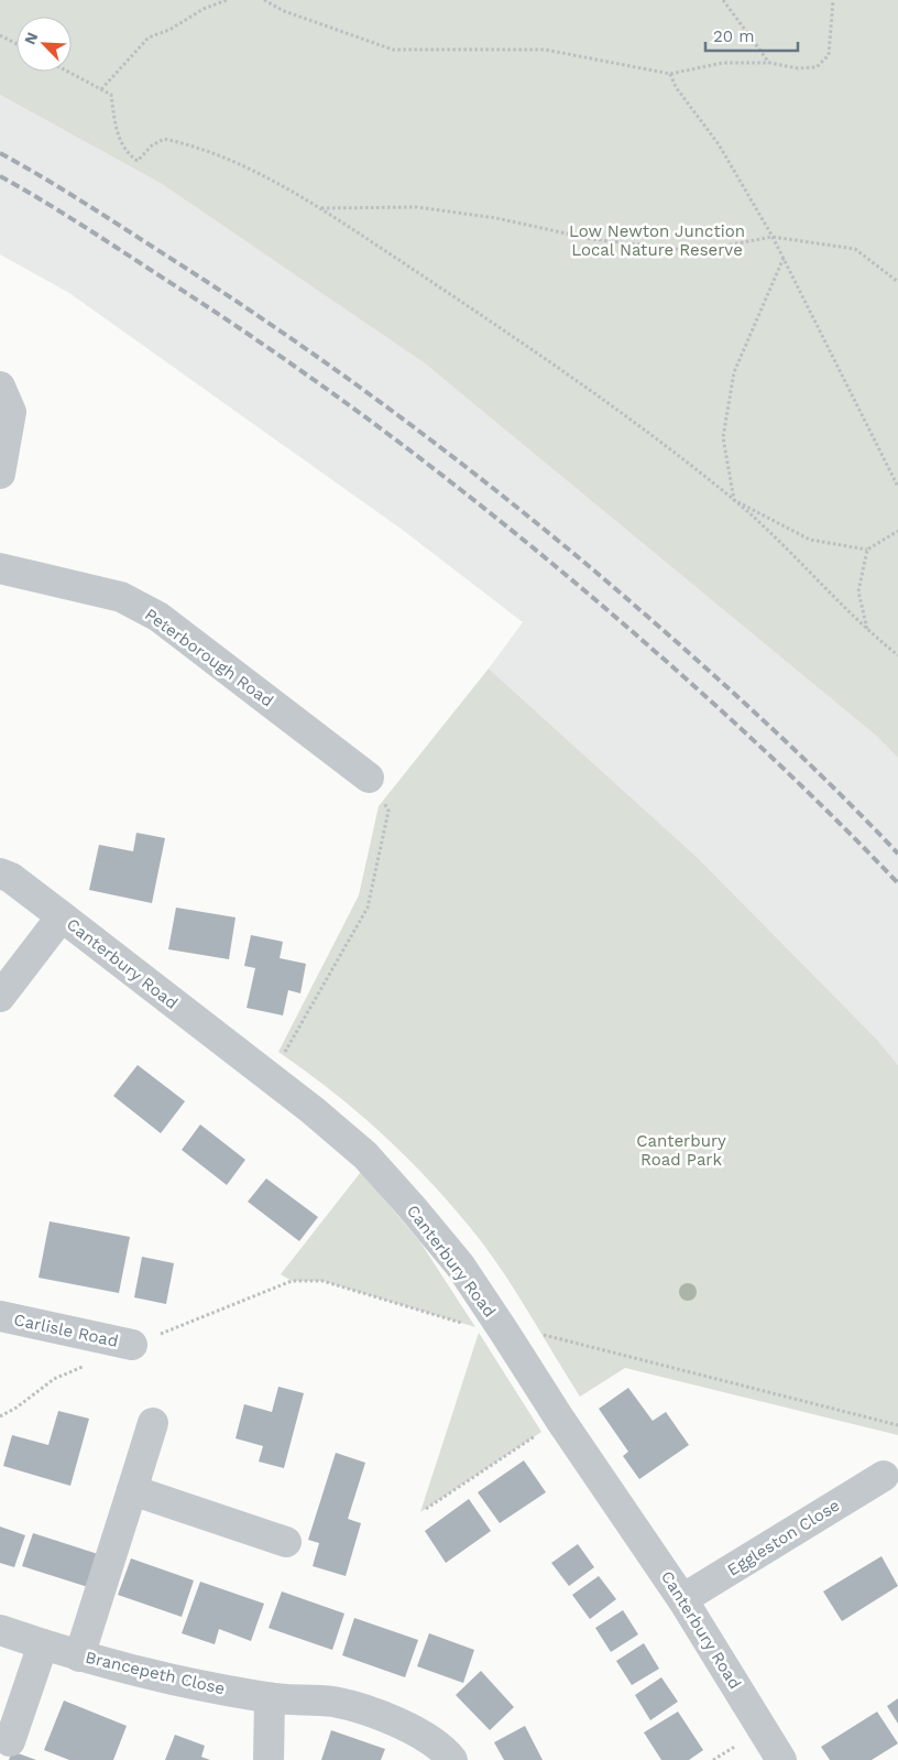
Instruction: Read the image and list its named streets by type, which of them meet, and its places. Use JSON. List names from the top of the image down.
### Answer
{
  "streets": {
    "street": [
      "Peterborough Road",
      "Canterbury Road",
      "Carlisle Road",
      "Eggleston Close",
      "Brancepeth Close"
    ]
  },
  "crossings": [
    ["Canterbury Road", "Eggleston Close"]
  ],
  "parks": ["Low Newton Junction Local Nature Reserve", "Canterbury Road Park"],
  "scale_bar": "20 m",
  "north": "top left"
}
